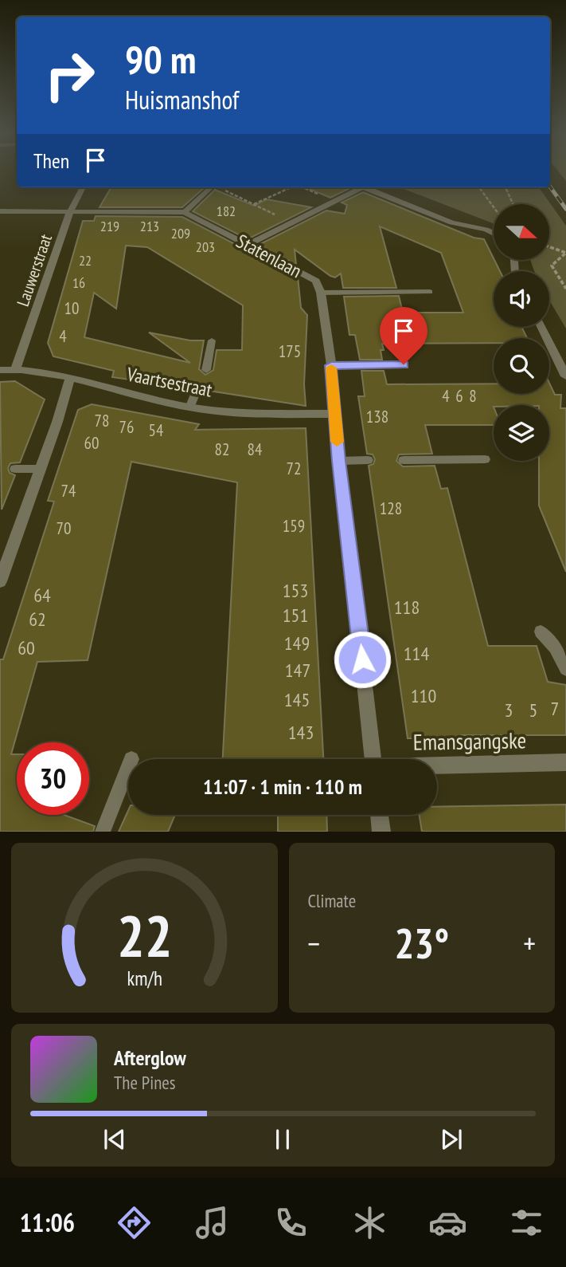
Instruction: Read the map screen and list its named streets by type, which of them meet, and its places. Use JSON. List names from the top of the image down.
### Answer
{
  "streets": {
    "street": [
      "Statenlaan",
      "Lauwerstraat",
      "Vaartsestraat",
      "Emansgangske"
    ]
  },
  "crossings": [
    ["Statenlaan", "Lauwerstraat"],
    ["Statenlaan", "Vaartsestraat"],
    ["Lauwerstraat", "Vaartsestraat"]
  ],
  "house_numbers": [
    "182",
    "219",
    "213",
    "209",
    "203",
    "22",
    "16",
    "10",
    "4",
    "175",
    "4",
    "6",
    "8",
    "138",
    "78",
    "76",
    "54",
    "60",
    "82",
    "84",
    "72",
    "74",
    "128",
    "159",
    "70",
    "153",
    "64",
    "118",
    "151",
    "62",
    "149",
    "60",
    "114",
    "147",
    "110",
    "145",
    "7",
    "3",
    "5",
    "143"
  ],
  "north": "right",
  "page": {
    "turn": ["90 m", "Huismanshof"],
    "then": "Then",
    "limit": "30",
    "trip": "11:07 · 1 min · 110 m",
    "tile": "Climate",
    "heat": ["−", "23°", "+"],
    "song": ["Afterglow", "The Pines"],
    "tabs": "11:06",
    "gauge": ["22", "km/h"]
  }
}
